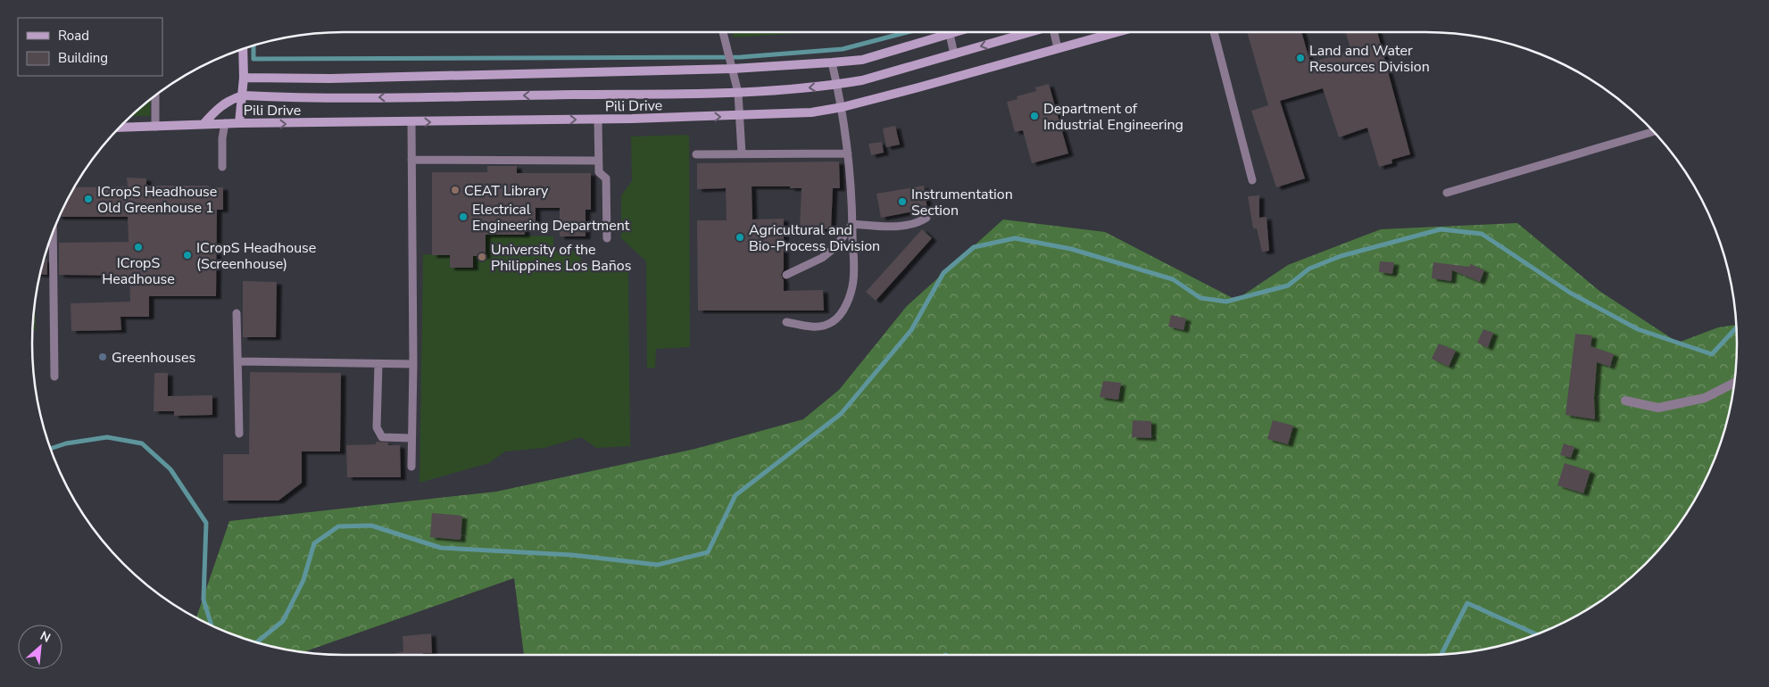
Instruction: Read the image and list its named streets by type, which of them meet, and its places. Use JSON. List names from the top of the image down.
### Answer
{
  "streets": {
    "street": ["Pili Drive"]
  },
  "places": [
    "Land and Water Resources Division",
    "Department of Industrial Engineering",
    "CEAT Library",
    "ICropS Headhouse Old Greenhouse 1",
    "Instrumentation Section",
    "Electrical Engineering Department",
    "Agricultural and Bio-Process Division",
    "ICropS Headhouse",
    "ICropS Headhouse (Screenhouse)",
    "University of the Philippines Los Baños",
    "Greenhouses"
  ],
  "legend": ["Road", "Building"],
  "north": "top right"
}
